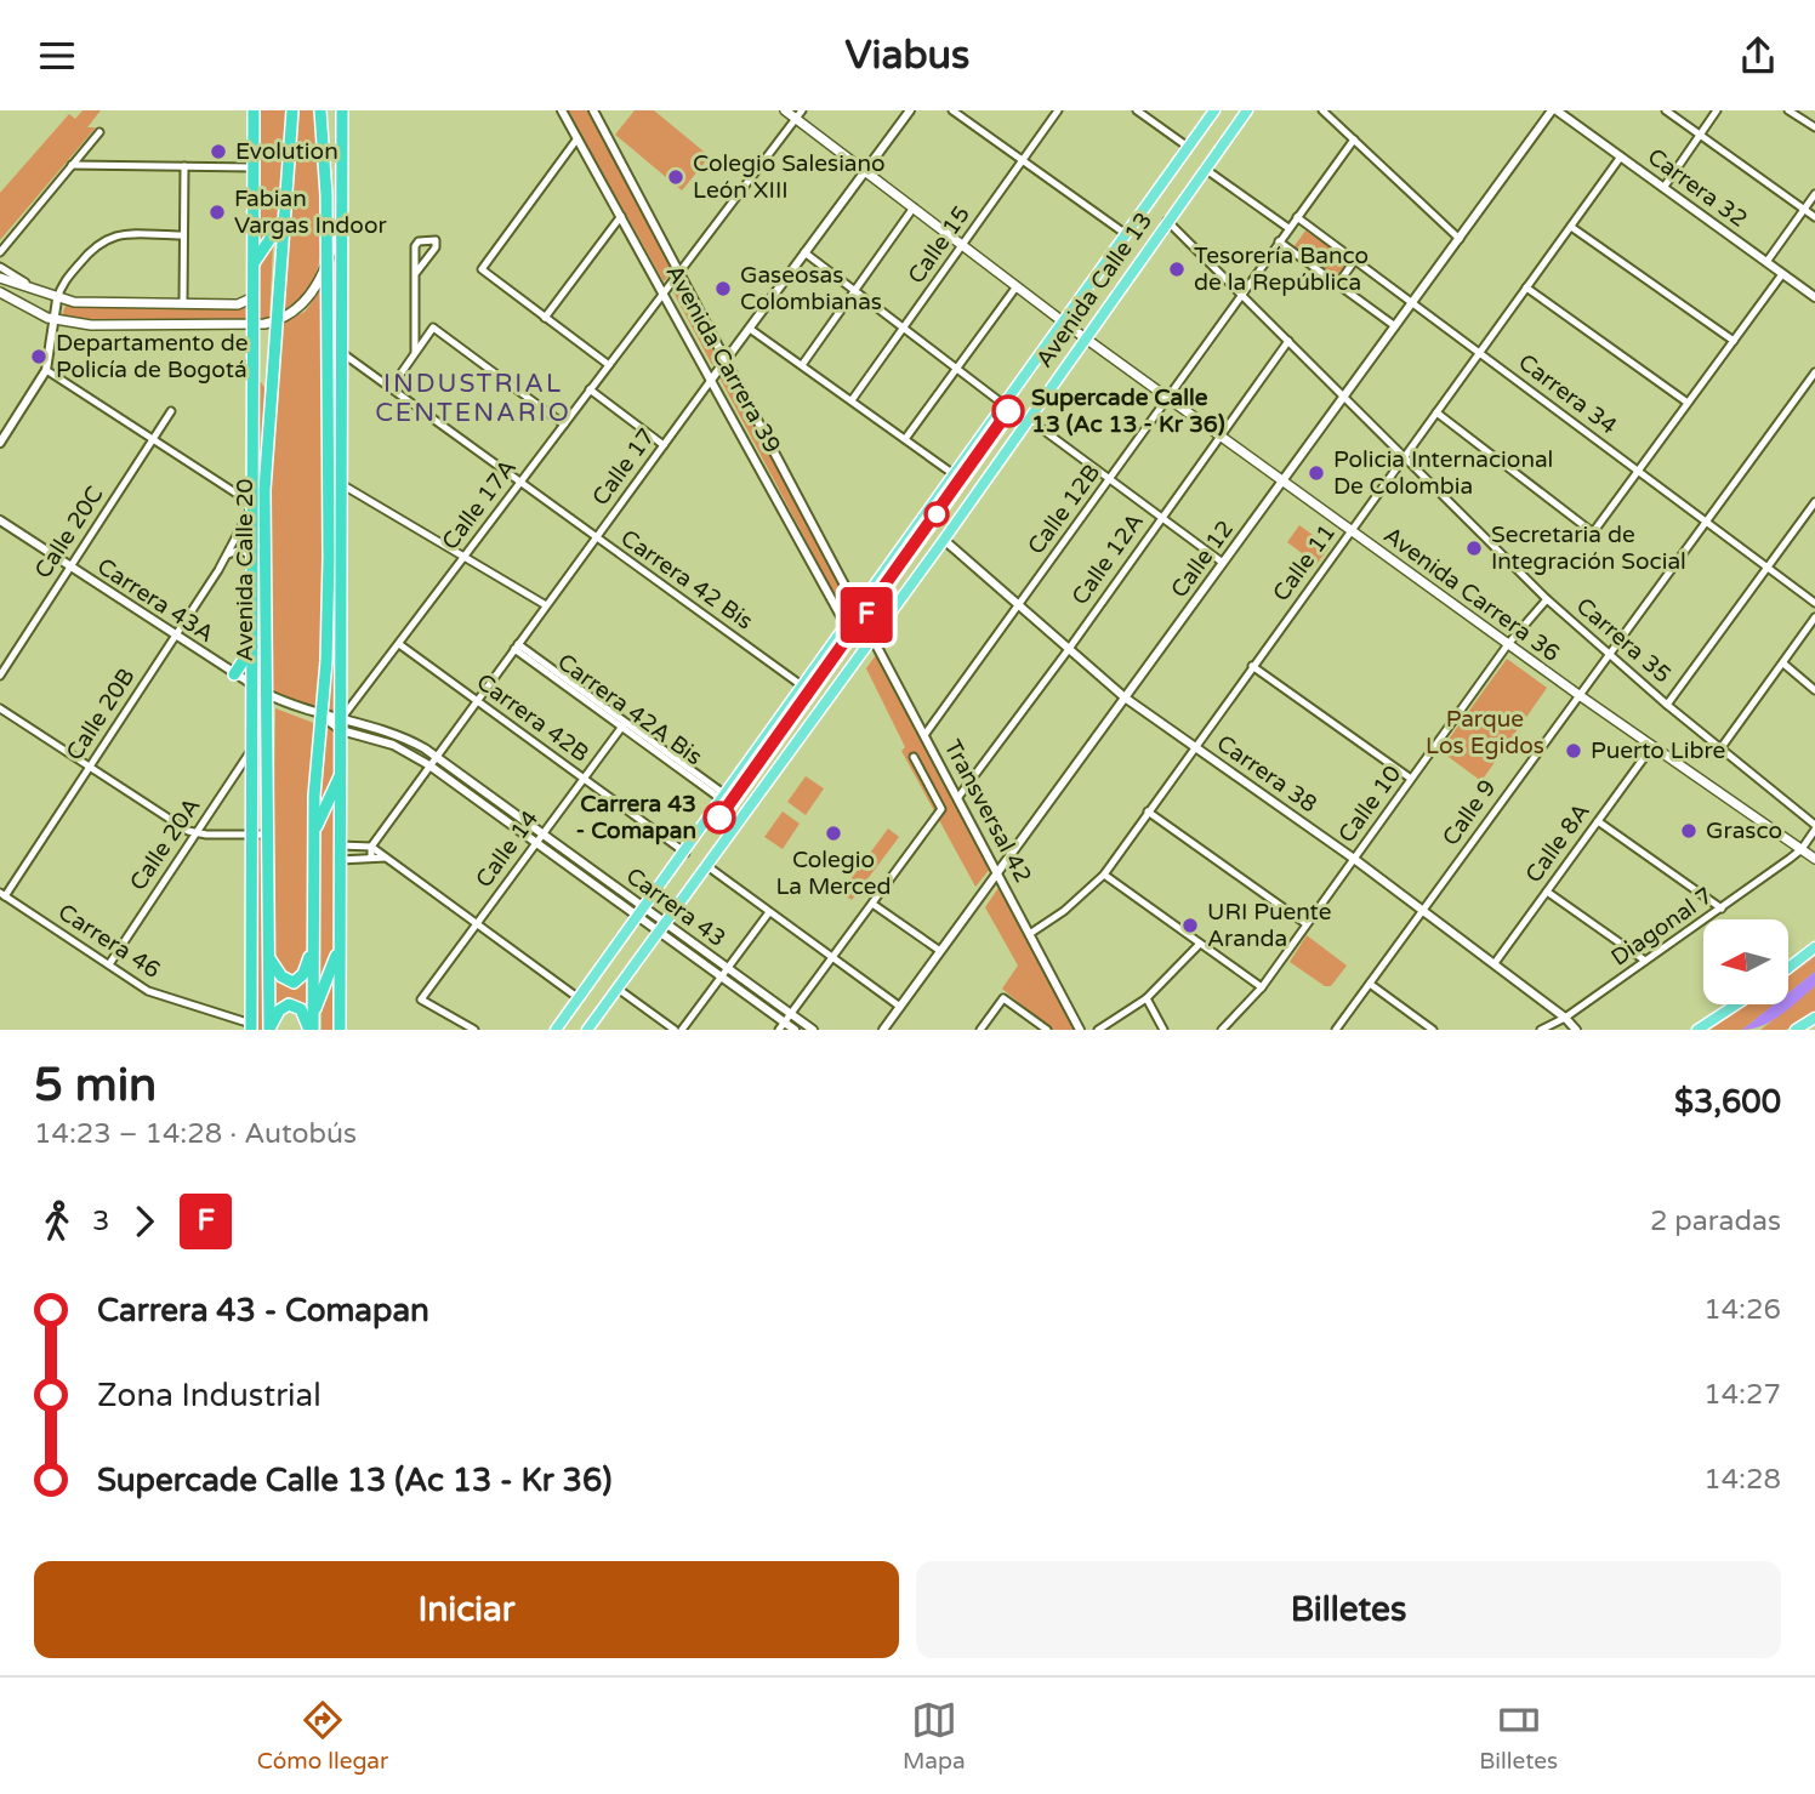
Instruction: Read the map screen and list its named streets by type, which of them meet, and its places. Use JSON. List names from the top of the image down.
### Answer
{
  "streets": {
    "highway": ["Avenida Calle 20"],
    "main road": ["Avenida Calle 13", "Avenida Carrera 36"],
    "street": [
      "Carrera 32",
      "Calle 15",
      "Avenida Carrera 39",
      "Carrera 34",
      "Calle 17",
      "Calle 17A",
      "Calle 12B",
      "Calle 20C",
      "Calle 12A",
      "Calle 12",
      "Calle 11",
      "Carrera 42 Bis",
      "Carrera 43A",
      "Carrera 35",
      "Carrera 42A Bis",
      "Calle 20B",
      "Carrera 42B",
      "Carrera 38",
      "Calle 10",
      "Transversal 42",
      "Calle 9",
      "Calle 8A",
      "Calle 20A",
      "Calle 14",
      "Carrera 43",
      "Diagonal 7",
      "Carrera 46"
    ]
  },
  "crossings": [
    ["Carrera 32", "Calle 12"],
    ["Carrera 32", "Calle 11"],
    ["Calle 15", "Avenida Carrera 36"],
    ["Avenida Calle 13", "Avenida Carrera 39"],
    ["Avenida Calle 13", "Carrera 42 Bis"],
    ["Avenida Calle 13", "Avenida Carrera 36"],
    ["Avenida Calle 13", "Carrera 35"],
    ["Avenida Calle 13", "Carrera 42A Bis"],
    ["Avenida Calle 13", "Carrera 42B"],
    ["Avenida Calle 13", "Carrera 38"],
    ["Avenida Calle 13", "Transversal 42"],
    ["Avenida Calle 13", "Carrera 43"],
    ["Avenida Carrera 39", "Calle 17"],
    ["Avenida Carrera 39", "Calle 17A"],
    ["Avenida Carrera 39", "Transversal 42"],
    ["Carrera 34", "Calle 12B"],
    ["Carrera 34", "Calle 12"],
    ["Carrera 34", "Calle 11"],
    ["Carrera 34", "Calle 9"],
    ["Calle 17", "Carrera 42 Bis"],
    ["Calle 17", "Avenida Carrera 36"],
    ["Calle 17", "Carrera 42A Bis"],
    ["Calle 17", "Carrera 42B"],
    ["Calle 17", "Carrera 43"],
    ["Calle 17A", "Carrera 42 Bis"],
    ["Calle 17A", "Avenida Carrera 36"],
    ["Calle 17A", "Carrera 43A"],
    ["Calle 17A", "Carrera 42B"],
    ["Calle 17A", "Carrera 43"],
    ["Calle 12B", "Avenida Carrera 36"],
    ["Calle 12B", "Carrera 35"],
    ["Calle 12B", "Carrera 38"],
    ["Calle 12B", "Transversal 42"],
    ["Calle 20C", "Carrera 43A"],
    ["Calle 12A", "Avenida Carrera 36"],
    ["Calle 12A", "Carrera 35"],
    ["Calle 12A", "Carrera 38"],
    ["Calle 12A", "Transversal 42"],
    ["Calle 12", "Avenida Carrera 36"],
    ["Calle 12", "Carrera 35"],
    ["Calle 12", "Carrera 38"],
    ["Calle 12", "Transversal 42"],
    ["Calle 11", "Avenida Carrera 36"],
    ["Calle 11", "Carrera 35"],
    ["Calle 11", "Carrera 38"],
    ["Calle 11", "Transversal 42"],
    ["Avenida Calle 20", "Carrera 43A"],
    ["Avenida Calle 20", "Calle 20B"],
    ["Avenida Calle 20", "Calle 20A"],
    ["Avenida Calle 20", "Carrera 46"],
    ["Avenida Carrera 36", "Calle 10"],
    ["Avenida Carrera 36", "Calle 9"],
    ["Avenida Carrera 36", "Calle 8A"],
    ["Avenida Carrera 36", "Diagonal 7"],
    ["Carrera 43A", "Calle 20B"],
    ["Carrera 43A", "Carrera 43"],
    ["Carrera 35", "Calle 10"],
    ["Carrera 35", "Calle 9"],
    ["Carrera 42A Bis", "Calle 14"],
    ["Calle 20B", "Carrera 46"],
    ["Carrera 42B", "Calle 14"],
    ["Carrera 38", "Calle 10"],
    ["Carrera 38", "Calle 9"],
    ["Carrera 38", "Calle 8A"],
    ["Carrera 38", "Diagonal 7"],
    ["Calle 20A", "Carrera 46"],
    ["Calle 14", "Carrera 43"]
  ],
  "districts": ["INDUSTRIAL CENTENARIO"],
  "parks": ["Parque Los Egidos"],
  "places": [
    "Evolution",
    "Colegio Salesiano León XIII",
    "Fabian Vargas Indoor",
    "Tesorería Banco de la República",
    "Gaseosas Colombianas",
    "Departamento de Policía de Bogotá",
    "Supercade Calle 13 (Ac 13 - Kr 36)",
    "Policia Internacional De Colombia",
    "Secretaria de Integración Social",
    "Puerto Libre",
    "Carrera 43 - Comapan",
    "Grasco",
    "Colegio La Merced",
    "URI Puente Aranda"
  ],
  "lines": ["bus line F"],
  "north": "left",
  "page": {
    "header": "Viabus",
    "on_map": "F",
    "heading": ["5 min", "14:23 – 14:28 · Autobús", "$3,600"],
    "legs": ["3", "F", "2 paradas"],
    "list": [
      {
        "name": "Carrera 43 - Comapan",
        "value": "14:26"
      },
      {
        "name": "Zona Industrial",
        "value": "14:27"
      },
      {
        "name": "Supercade Calle 13 (Ac 13 - Kr 36)",
        "value": "14:28"
      }
    ],
    "buttons": ["Iniciar", "Billetes"],
    "tabs": ["Cómo llegar", "Mapa", "Billetes"]
  }
}
